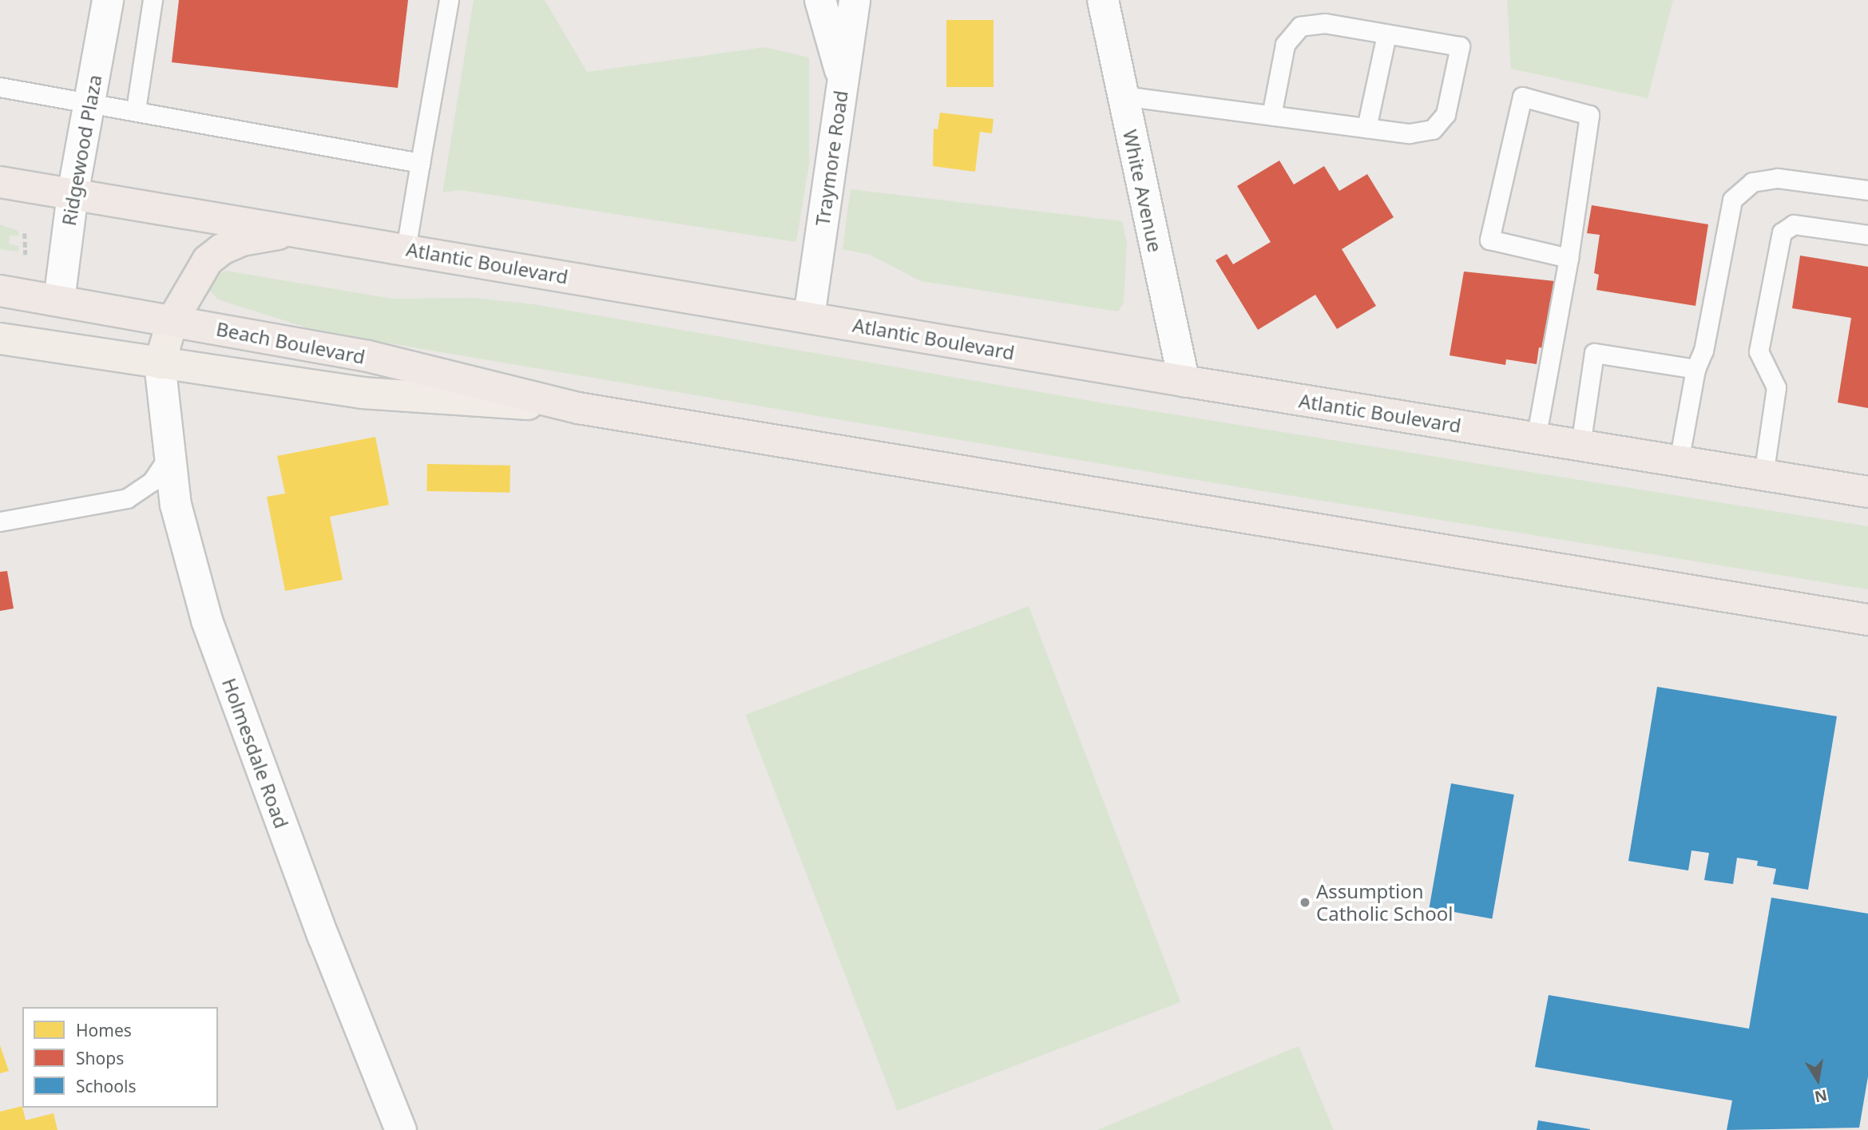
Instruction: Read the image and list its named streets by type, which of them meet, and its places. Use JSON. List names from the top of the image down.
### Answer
{
  "streets": {
    "highway": ["Atlantic Boulevard", "Beach Boulevard"],
    "street": [
      "Ridgewood Plaza",
      "Traymore Road",
      "White Avenue",
      "Holmesdale Road"
    ]
  },
  "crossings": [
    ["Ridgewood Plaza", "Atlantic Boulevard"],
    ["Ridgewood Plaza", "Beach Boulevard"],
    ["Traymore Road", "Atlantic Boulevard"],
    ["White Avenue", "Atlantic Boulevard"]
  ],
  "places": ["Assumption Catholic School"],
  "legend": ["Homes", "Shops", "Schools"],
  "north": "bottom"
}
